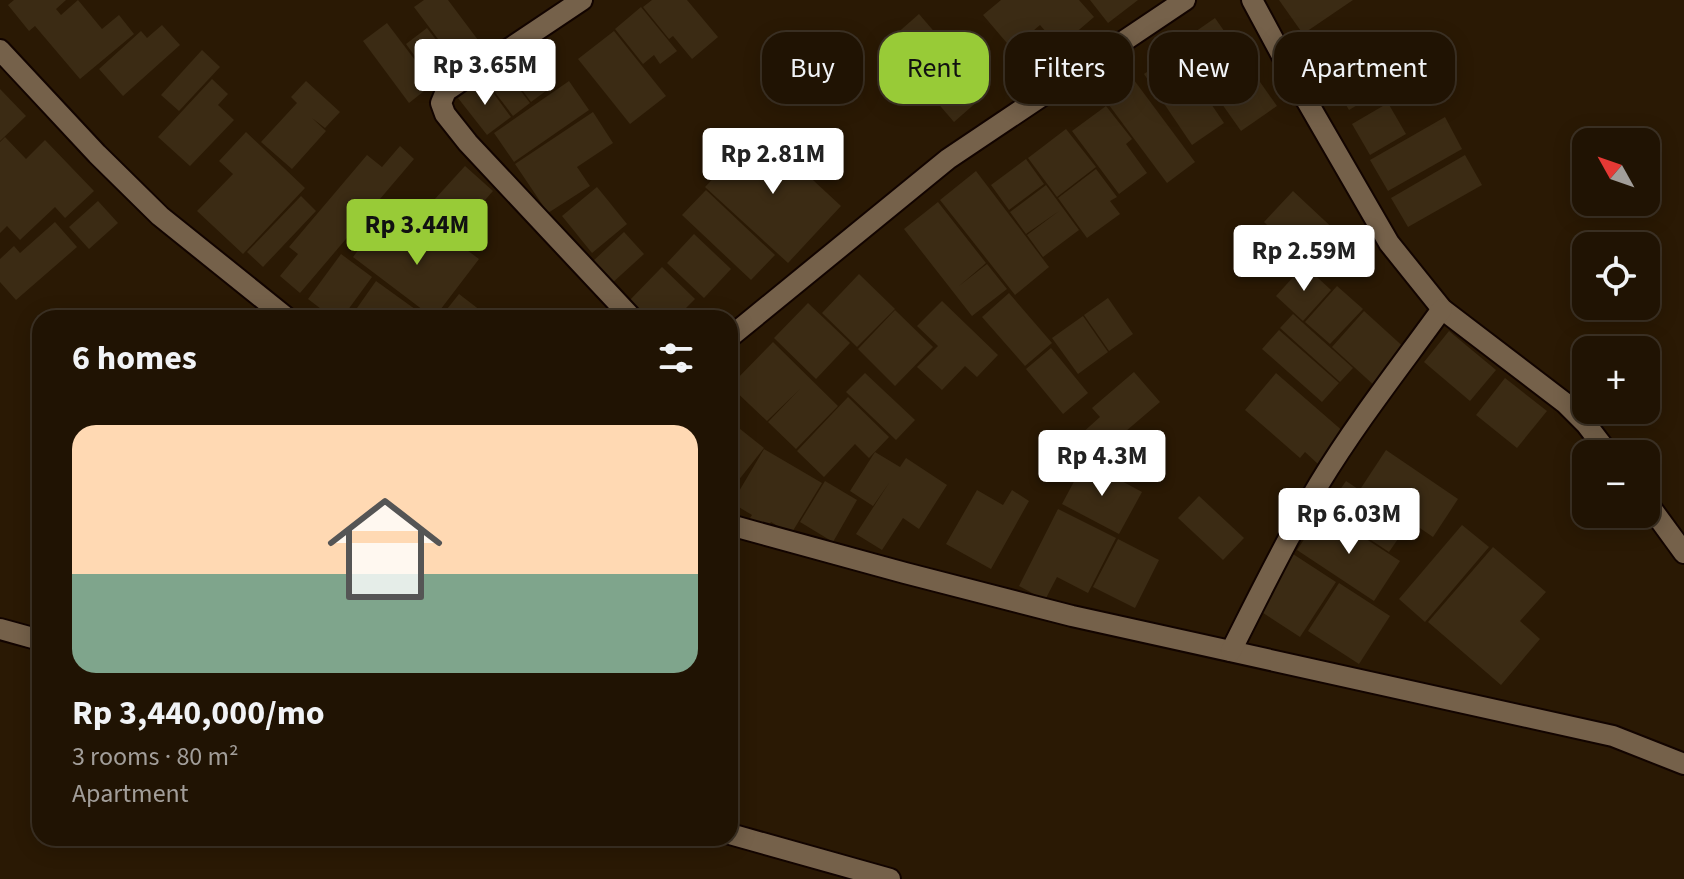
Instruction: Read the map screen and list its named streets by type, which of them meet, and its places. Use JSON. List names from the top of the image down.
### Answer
{
  "north": "top left",
  "page": {
    "chip": [
      "Buy",
      "Rent",
      "Filters",
      "New",
      "Apartment"
    ],
    "price": [
      "Rp 3.65M",
      "Rp 2.81M",
      "Rp 3.44M",
      "Rp 2.59M",
      "Rp 4.3M",
      "Rp 6.03M"
    ],
    "map_buttons": ["+", "−"],
    "heading": "6 homes",
    "list": [
      {
        "name": "Rp 3,440,000/mo",
        "note": "3 rooms · 80 m² · Apartment"
      }
    ]
  }
}
